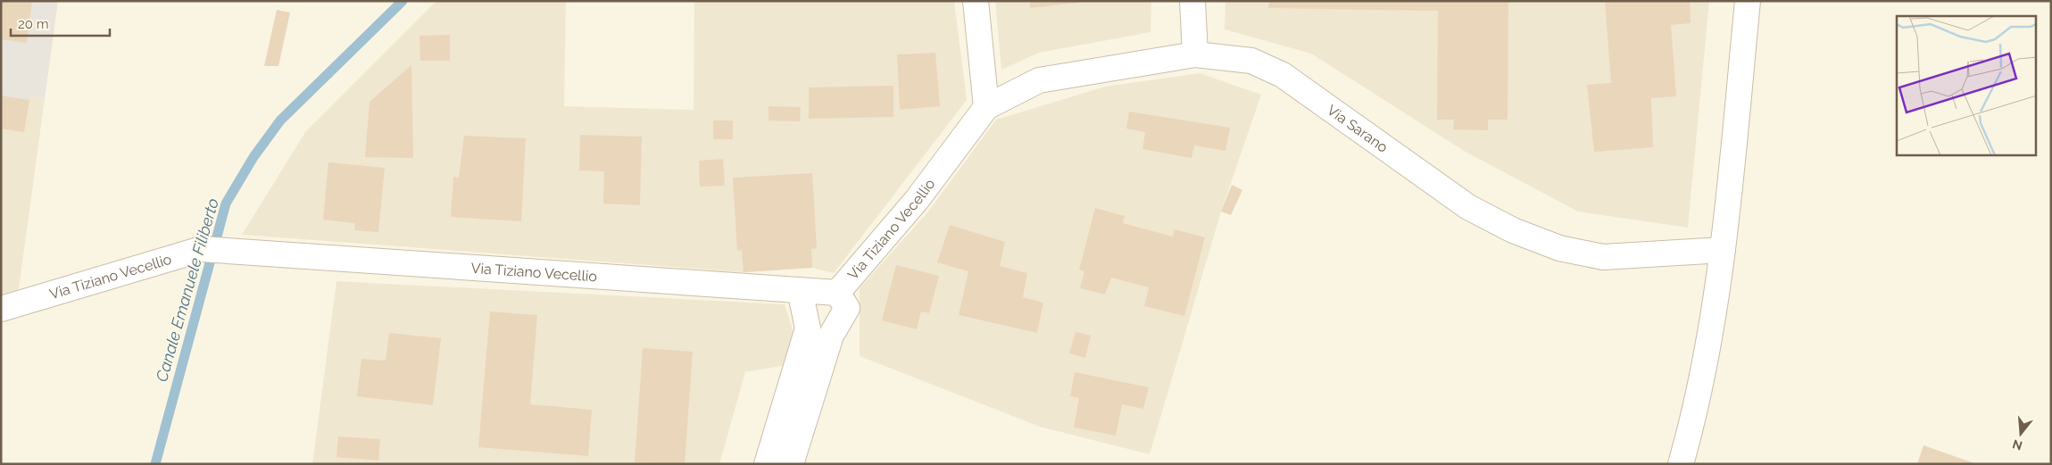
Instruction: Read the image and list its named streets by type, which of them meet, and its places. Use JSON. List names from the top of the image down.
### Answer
{
  "streets": {
    "street": ["Via Sarano", "Via Tiziano Vecellio"]
  },
  "crossings": [
    ["Via Sarano", "Via Tiziano Vecellio"]
  ],
  "water": ["Canale Emanuele Filiberto"],
  "scale_bar": "20 m",
  "north": "bottom"
}
